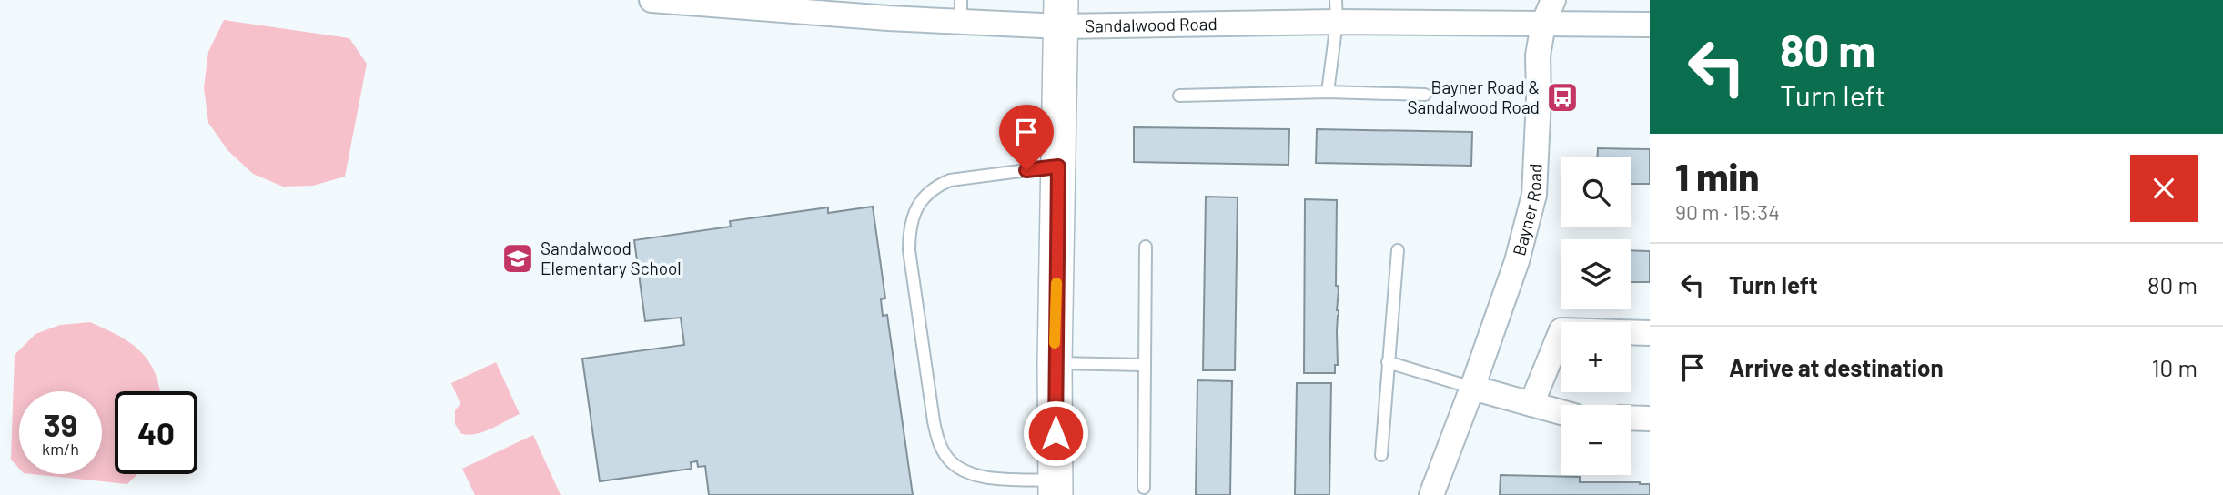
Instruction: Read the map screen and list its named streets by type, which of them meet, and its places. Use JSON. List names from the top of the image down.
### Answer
{
  "streets": {
    "street": ["Sandalwood Road", "Bayner Road"]
  },
  "crossings": [
    ["Sandalwood Road", "Bayner Road"]
  ],
  "places": {
    "bus stop": ["Bayner Road & Sandalwood Road"],
    "school or university": ["Sandalwood Elementary School"]
  },
  "page": {
    "turn": ["80 m", "Turn left"],
    "heading": ["1 min", "90 m · 15:34"],
    "map_buttons": ["+", "−"],
    "list": [
      {
        "name": "Turn left",
        "value": "80 m"
      },
      {
        "name": "Arrive at destination",
        "value": "10 m"
      }
    ],
    "speed": "39 km/h",
    "limit": "40"
  }
}
